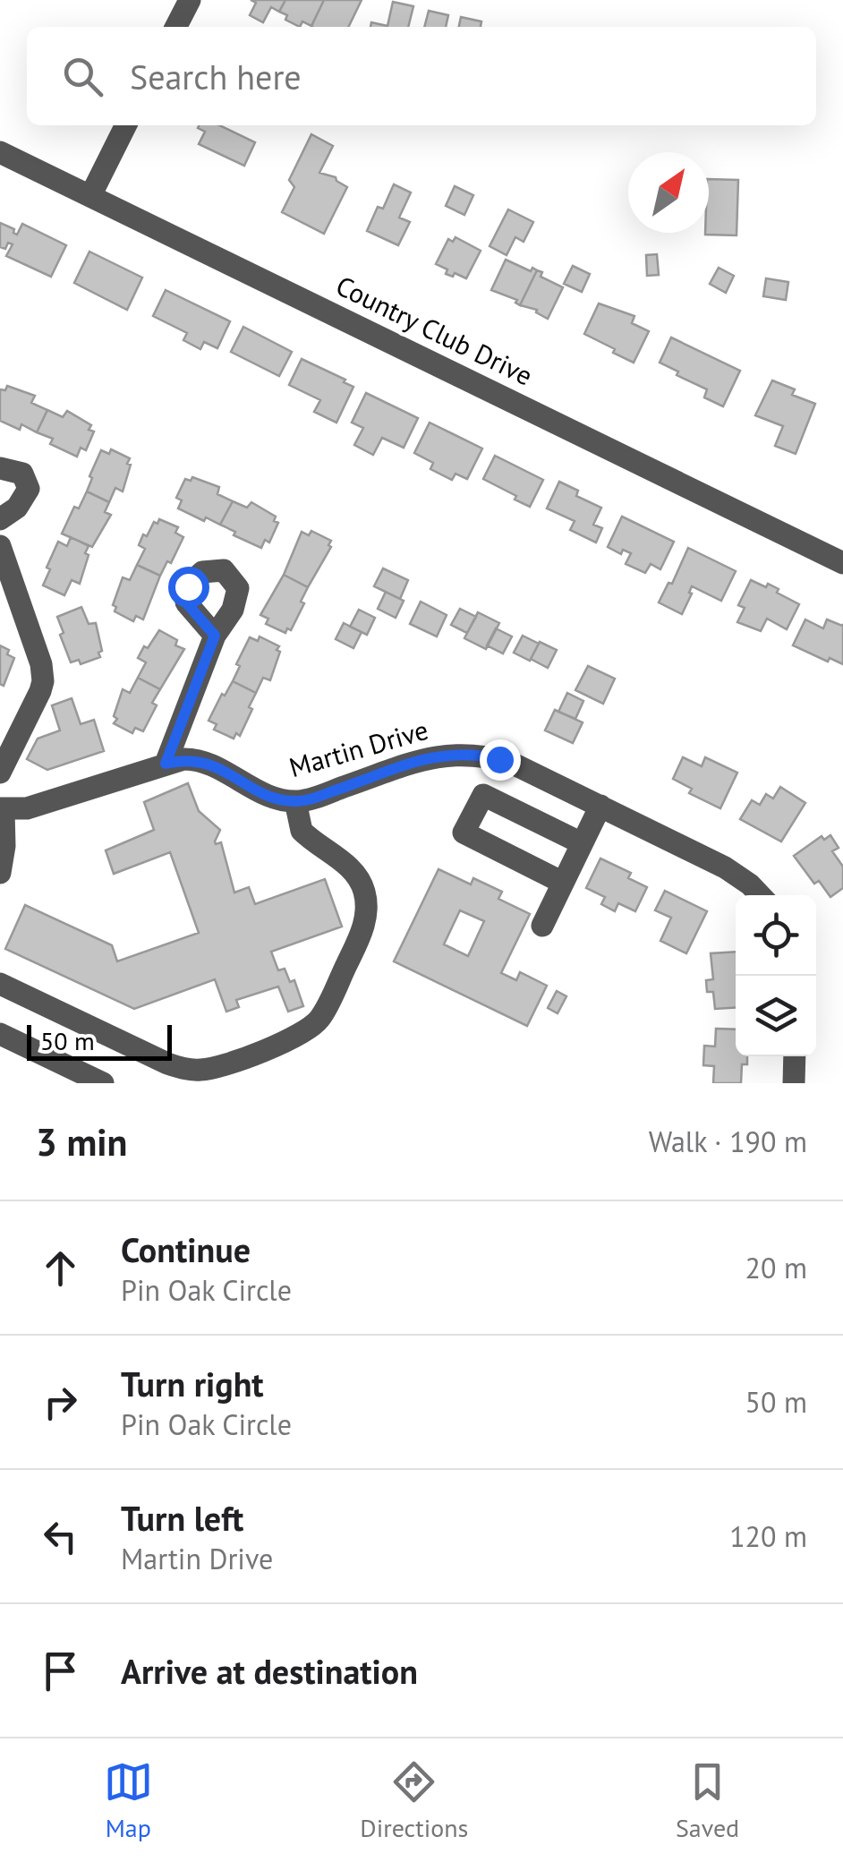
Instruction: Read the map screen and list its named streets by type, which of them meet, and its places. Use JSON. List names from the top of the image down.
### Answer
{
  "streets": {
    "street": ["Country Club Drive", "Martin Drive"]
  },
  "scale_bar": "50 m",
  "north": "top right",
  "page": {
    "search": "Search here",
    "scale": "50 m",
    "heading": ["3 min", "Walk · 190 m"],
    "list": [
      ["Continue", "Pin Oak Circle", "20 m"],
      ["Turn right", "Pin Oak Circle", "50 m"],
      ["Turn left", "Martin Drive", "120 m"],
      "Arrive at destination"
    ],
    "nav": ["Map", "Directions", "Saved"]
  }
}
